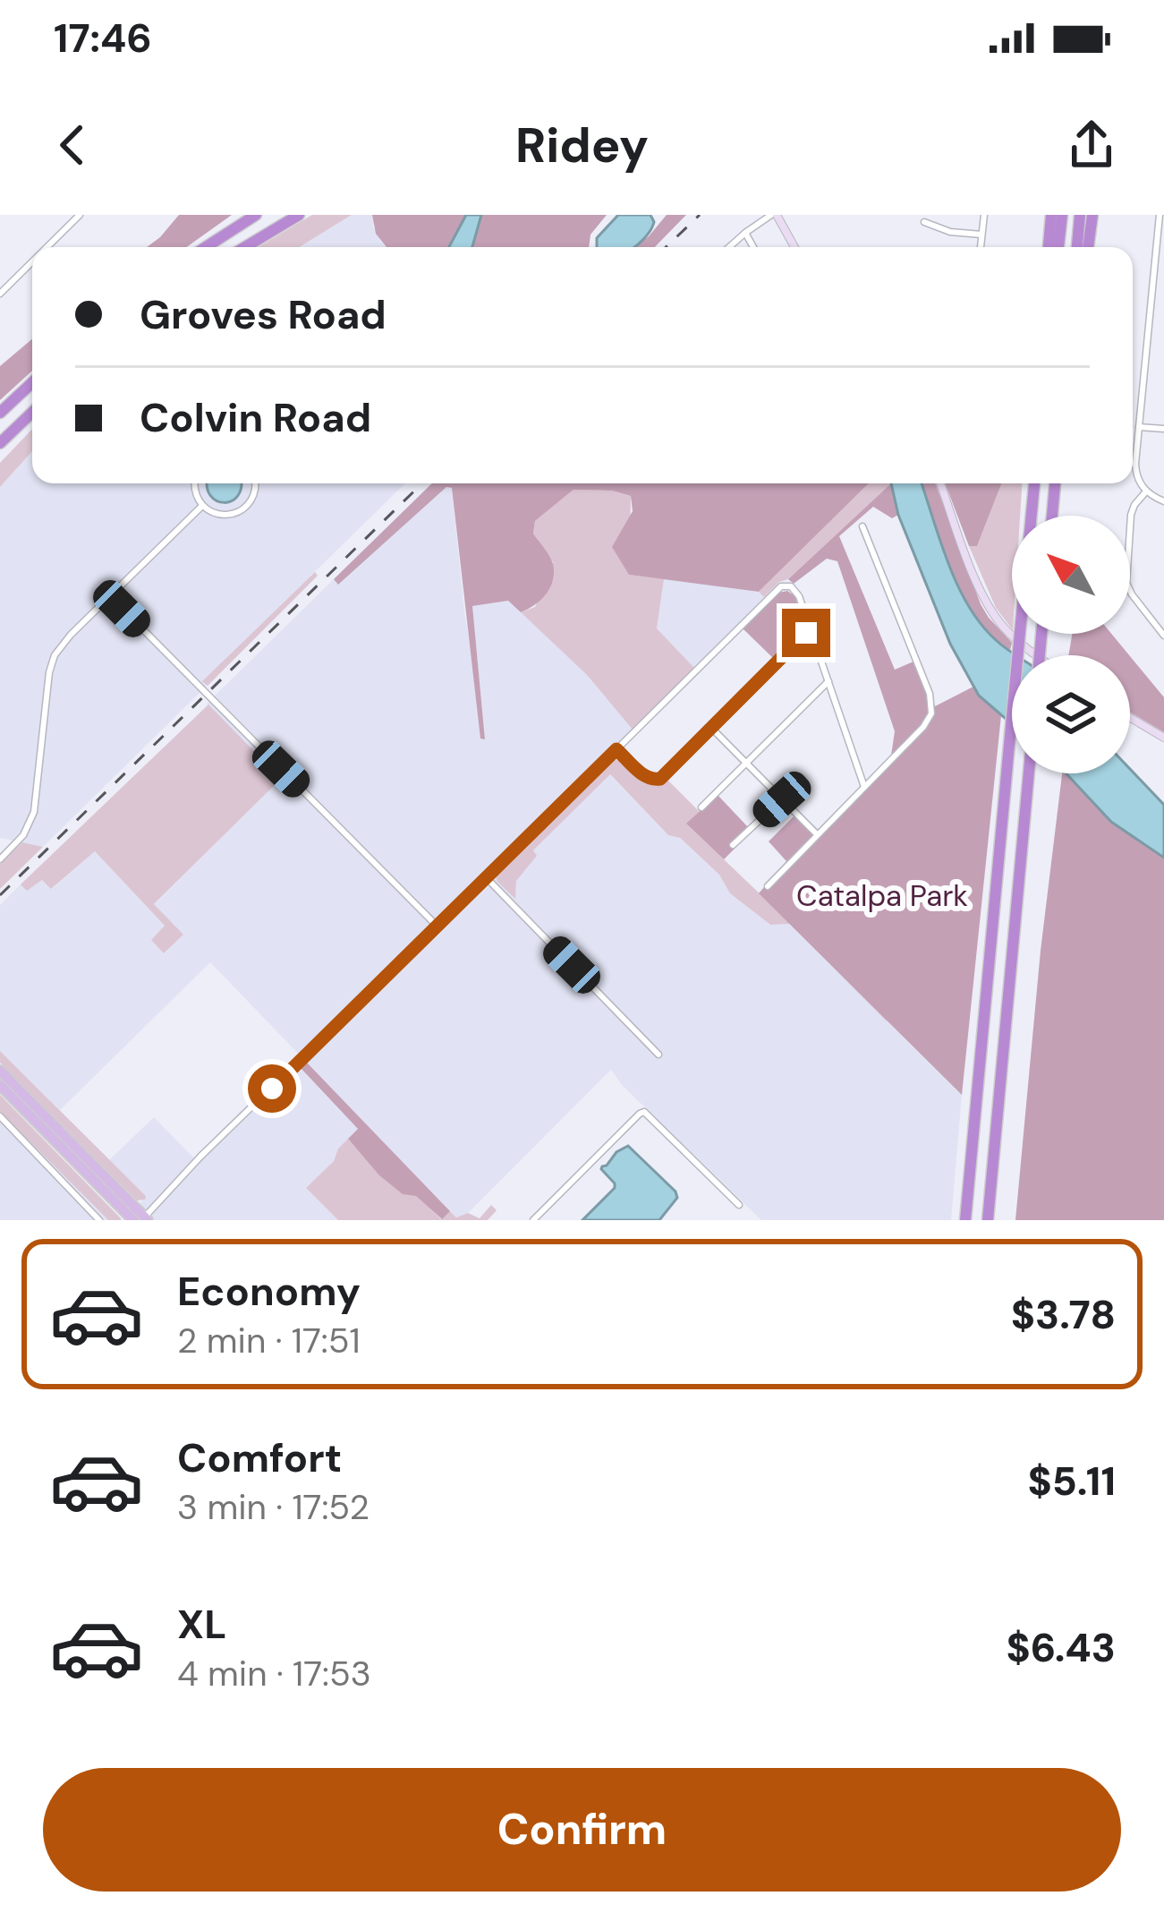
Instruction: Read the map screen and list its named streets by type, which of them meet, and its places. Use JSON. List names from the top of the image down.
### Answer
{
  "parks": ["Catalpa Park"],
  "north": "top left",
  "page": {
    "status": "17:46",
    "header": "Ridey",
    "banner": ["Groves Road", "Colvin Road"],
    "list": [
      {
        "name": "Economy",
        "note": "2 min · 17:51",
        "value": "$3.78"
      },
      {
        "name": "Comfort",
        "note": "3 min · 17:52",
        "value": "$5.11"
      },
      {
        "name": "XL",
        "note": "4 min · 17:53",
        "value": "$6.43"
      }
    ],
    "buttons": "Confirm"
  }
}
